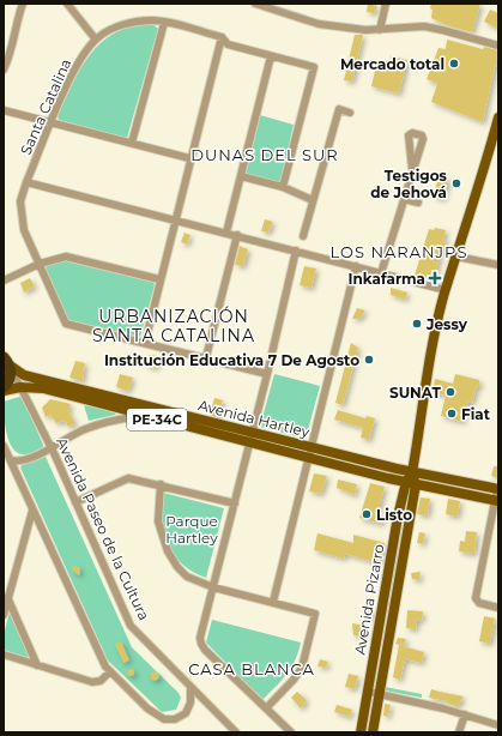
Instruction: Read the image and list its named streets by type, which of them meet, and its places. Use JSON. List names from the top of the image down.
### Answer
{
  "streets": {
    "highway": ["PE-34C"],
    "main road": ["Avenida Hartley", "Avenida Pizarro"],
    "street": ["Santa Catalina", "Avenida Paseo de la Cultura"]
  },
  "crossings": [
    ["Avenida Hartley", "PE-34C"],
    ["Avenida Hartley", "Avenida Paseo de la Cultura"],
    ["Avenida Hartley", "Avenida Pizarro"],
    ["PE-34C", "Avenida Paseo de la Cultura"],
    ["PE-34C", "Avenida Pizarro"]
  ],
  "districts": [
    "DUNAS DEL SUR",
    "LOS NARANJPS",
    "URBANIZACIÓN SANTA CATALINA",
    "CASA BLANCA"
  ],
  "parks": ["Parque Hartley"],
  "places": {
    "other": [
      "Mercado total",
      "Testigos de Jehová",
      "Jessy",
      "Institución Educativa 7 De Agosto",
      "SUNAT",
      "Fiat",
      "Listo"
    ],
    "health": ["Inkafarma"]
  }
}
